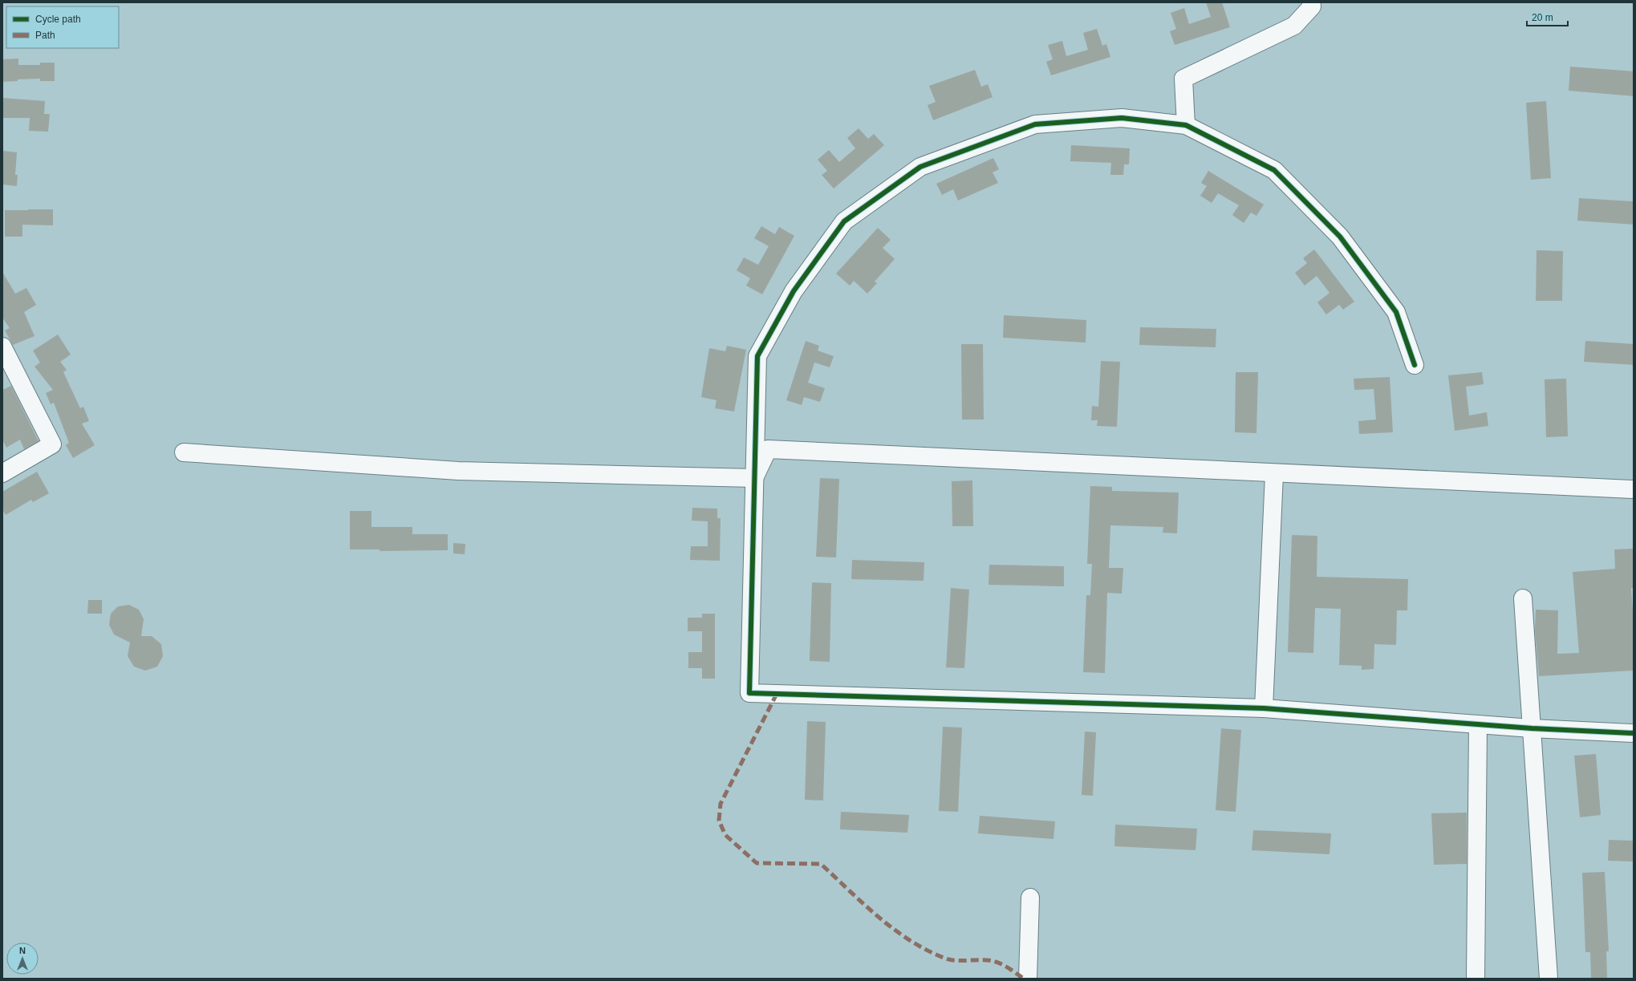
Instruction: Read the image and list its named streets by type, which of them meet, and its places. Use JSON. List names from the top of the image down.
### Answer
{
  "legend": ["Cycle path", "Path"],
  "scale_bar": "20 m",
  "north": "top"
}
